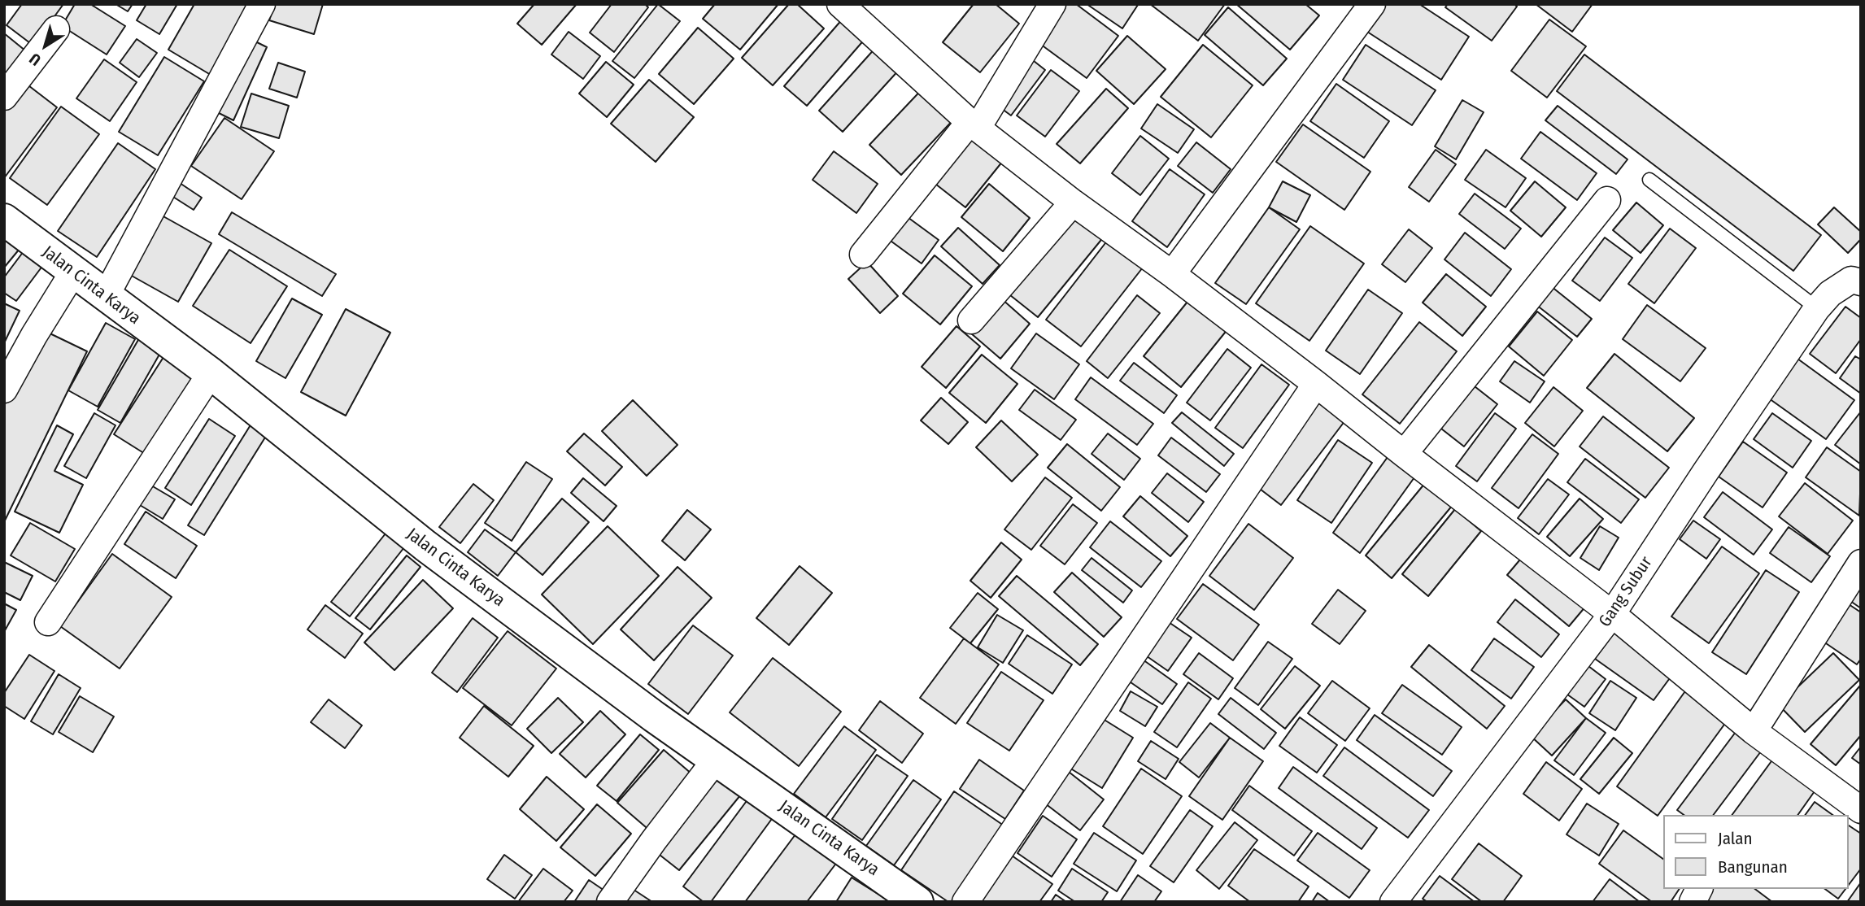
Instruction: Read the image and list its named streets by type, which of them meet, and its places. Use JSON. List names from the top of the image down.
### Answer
{
  "streets": {
    "street": ["Jalan Cinta Karya", "Gang Subur"]
  },
  "legend": ["Jalan", "Bangunan"],
  "north": "bottom left"
}
